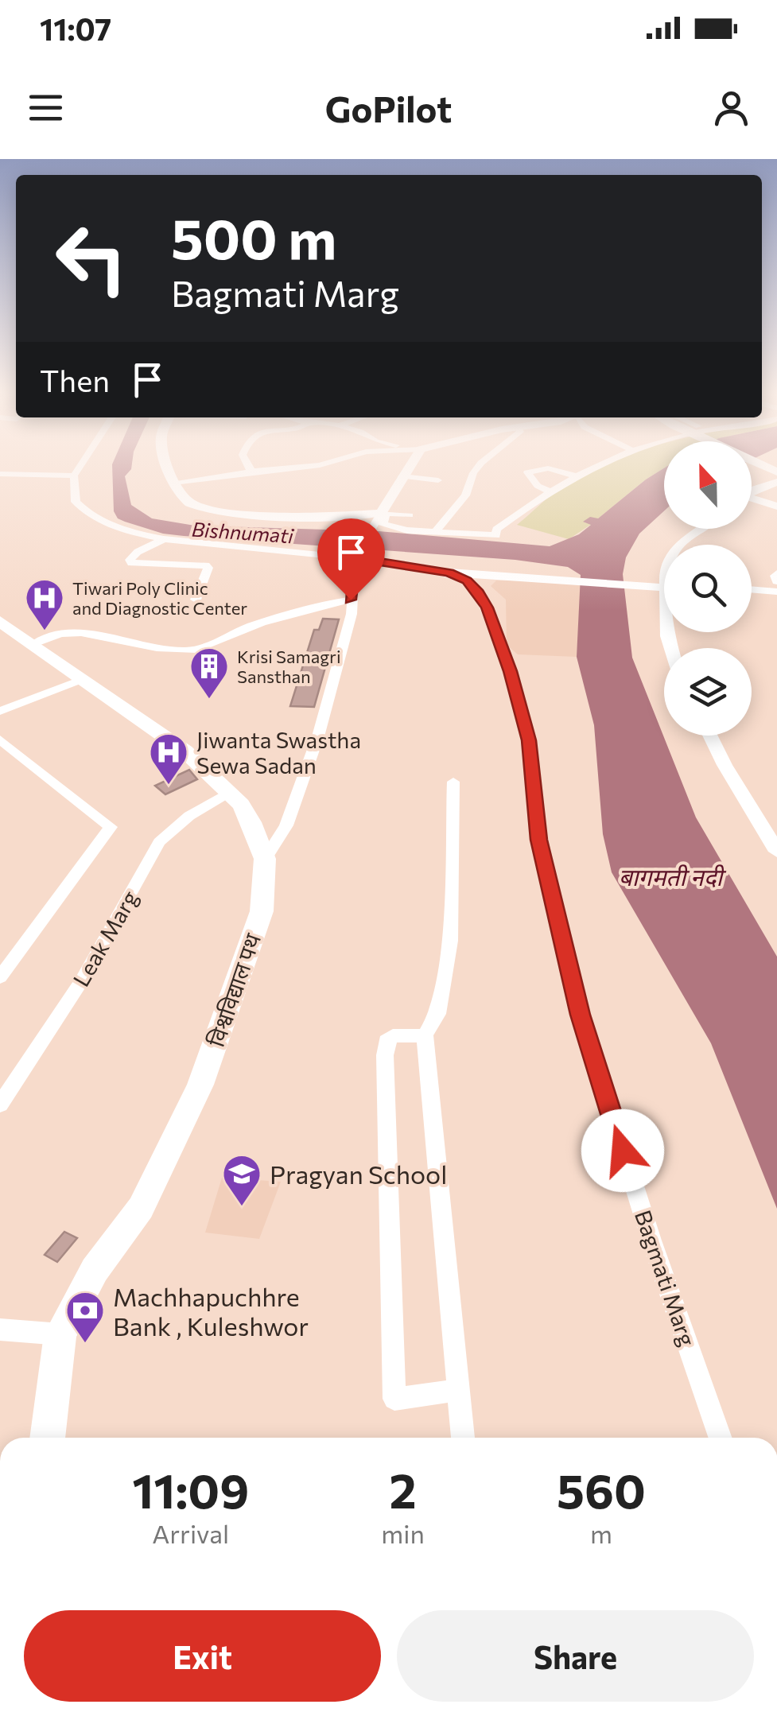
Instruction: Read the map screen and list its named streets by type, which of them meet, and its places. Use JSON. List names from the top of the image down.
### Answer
{
  "streets": {
    "main road": ["विश्वविद्याल पथ"],
    "street": ["Leak Marg", "Bagmati Marg"]
  },
  "crossings": [
    ["Leak Marg", "विश्वविद्याल पथ"]
  ],
  "water": ["Bishnumati", "बागमती नदी"],
  "places": {
    "hospital": ["Tiwari Poly Clinic and Diagnostic Center", "Jiwanta Swastha Sewa Sadan"],
    "building": ["Krisi Samagri Sansthan"],
    "school or university": ["Pragyan School"],
    "bank": ["Machhapuchhre Bank , Kuleshwor"]
  },
  "north": "top",
  "page": {
    "status": "11:07",
    "header": "GoPilot",
    "turn": ["500 m", "Bagmati Marg"],
    "then": "Then",
    "eta": [
      "11:09",
      "Arrival",
      "2",
      "min",
      "560",
      "m"
    ],
    "buttons": ["Exit", "Share"]
  }
}
